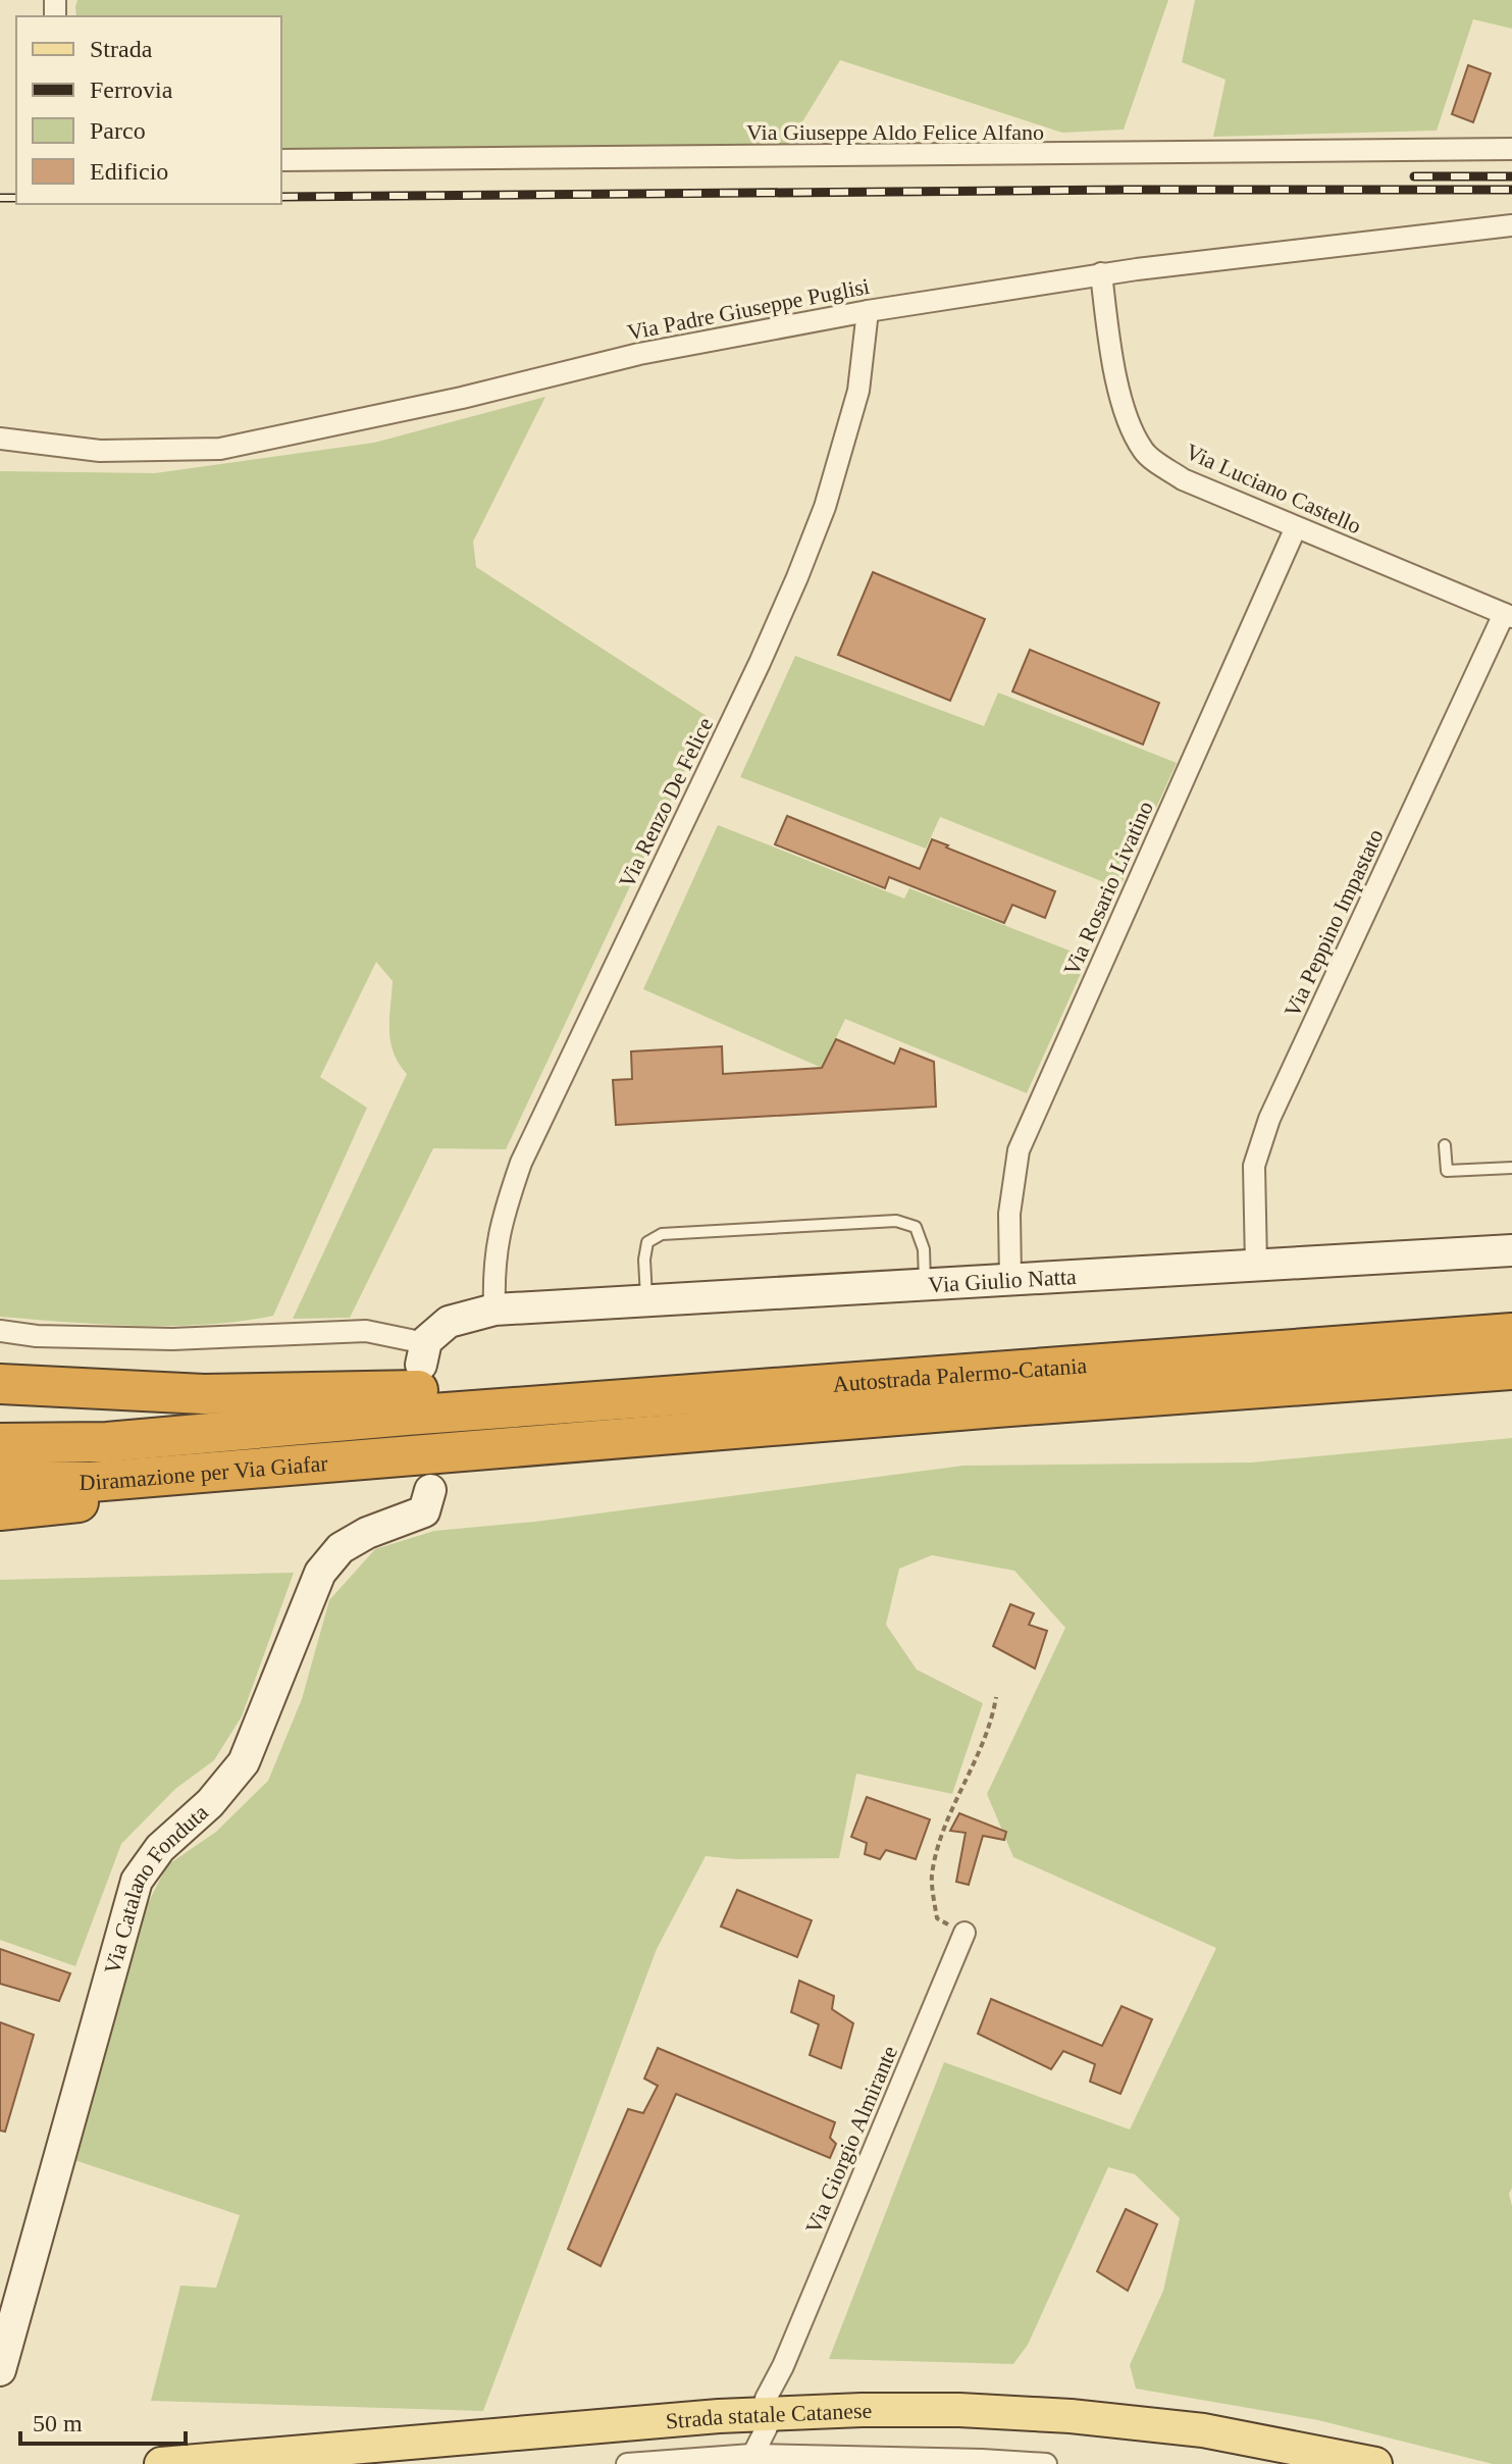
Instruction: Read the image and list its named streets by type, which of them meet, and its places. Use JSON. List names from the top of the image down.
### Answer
{
  "streets": {
    "highway": ["Autostrada Palermo-Catania", "Diramazione per Via Giafar"],
    "main road": ["Strada statale Catanese"],
    "street": [
      "Via Giuseppe Aldo Felice Alfano",
      "Via Padre Giuseppe Puglisi",
      "Via Luciano Castello",
      "Via Renzo De Felice",
      "Via Rosario Livatino",
      "Via Peppino Impastato",
      "Via Giulio Natta",
      "Via Catalano Fonduta",
      "Via Giorgio Almirante"
    ]
  },
  "crossings": [
    ["Via Padre Giuseppe Puglisi", "Via Luciano Castello"],
    ["Via Padre Giuseppe Puglisi", "Via Renzo De Felice"],
    ["Via Luciano Castello", "Via Rosario Livatino"],
    ["Via Luciano Castello", "Via Peppino Impastato"],
    ["Via Renzo De Felice", "Via Giulio Natta"],
    ["Via Rosario Livatino", "Via Giulio Natta"],
    ["Via Peppino Impastato", "Via Giulio Natta"],
    ["Autostrada Palermo-Catania", "Diramazione per Via Giafar"]
  ],
  "legend": [
    "Strada",
    "Ferrovia",
    "Parco",
    "Edificio"
  ],
  "scale_bar": "50 m"
}
